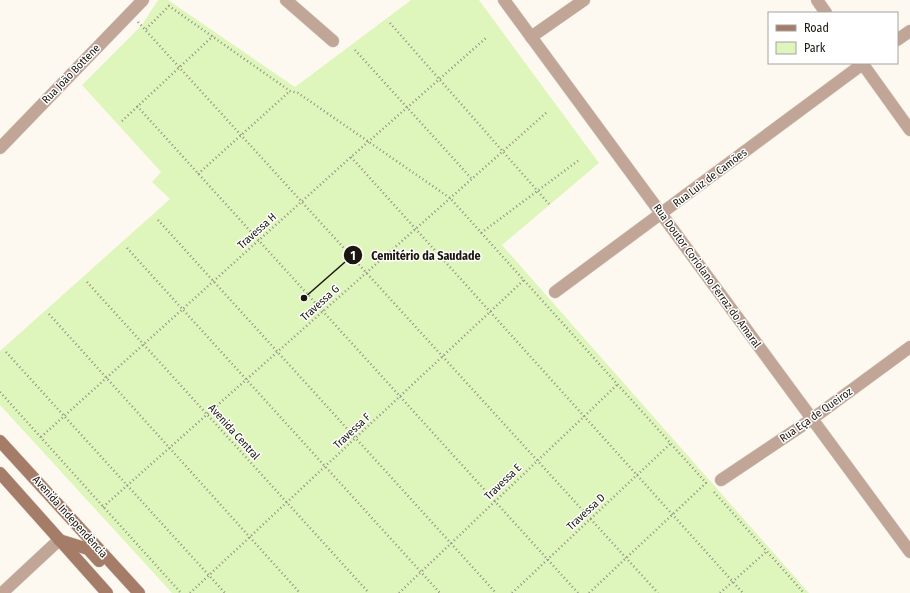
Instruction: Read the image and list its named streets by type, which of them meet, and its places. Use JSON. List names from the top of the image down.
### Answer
{
  "streets": {
    "main road": ["Avenida Independência"],
    "street": [
      "Rua João Bottene",
      "Rua Luiz de Camões",
      "Rua Doutor Coriolano Ferraz do Amaral",
      "Rua Eça de Queiroz"
    ],
    "path": [
      "Travessa H",
      "Travessa G",
      "Travessa F",
      "Avenida Central",
      "Travessa E",
      "Travessa D"
    ]
  },
  "crossings": [
    ["Rua Luiz de Camões", "Rua Doutor Coriolano Ferraz do Amaral"],
    ["Travessa H", "Avenida Central"],
    ["Rua Doutor Coriolano Ferraz do Amaral", "Rua Eça de Queiroz"],
    ["Travessa G", "Avenida Central"],
    ["Travessa F", "Avenida Central"]
  ],
  "places": ["Cemitério da Saudade"],
  "legend": ["Road", "Park"]
}
